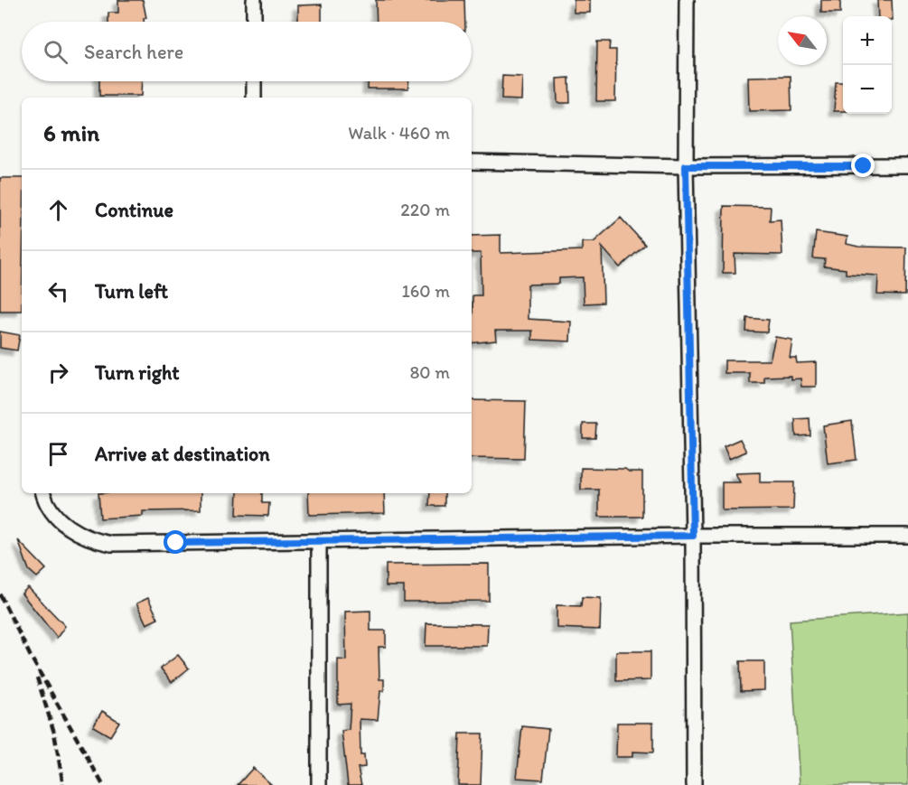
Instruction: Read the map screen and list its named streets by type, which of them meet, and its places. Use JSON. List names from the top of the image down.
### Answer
{
  "north": "top left",
  "page": {
    "map_buttons": ["+", "−"],
    "search": "Search here",
    "heading": ["6 min", "Walk · 460 m"],
    "list": [
      ["Continue", "220 m"],
      ["Turn left", "160 m"],
      ["Turn right", "80 m"],
      "Arrive at destination"
    ]
  }
}
